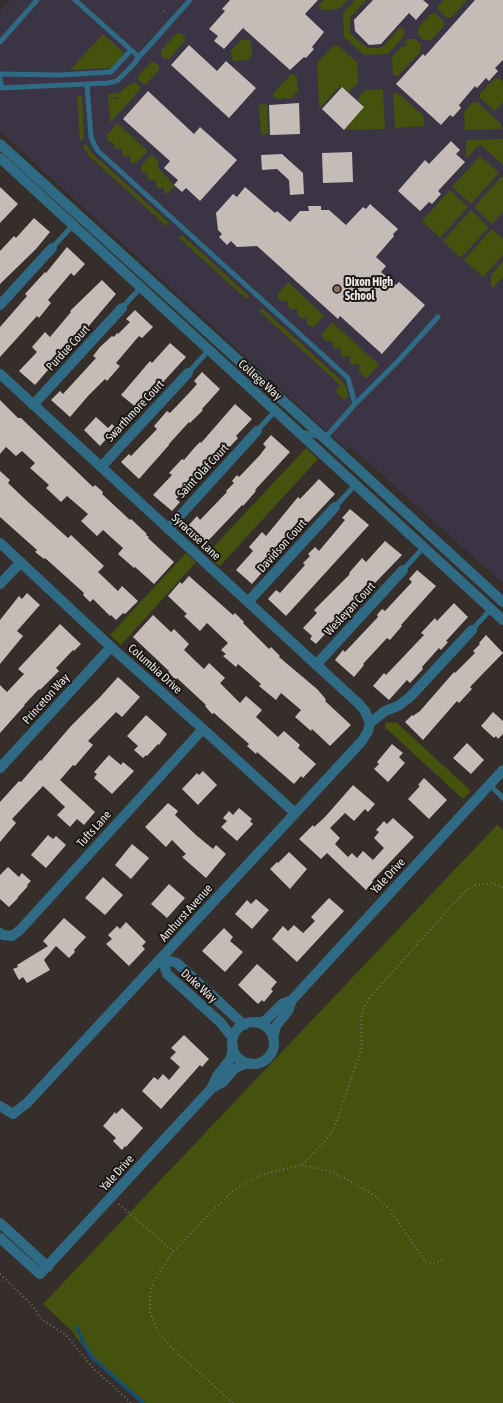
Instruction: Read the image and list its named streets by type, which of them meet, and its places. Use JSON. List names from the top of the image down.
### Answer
{
  "streets": {
    "street": [
      "Purdue Court",
      "College Way",
      "Swarthmore Court",
      "Saint Olaf Court",
      "Syracuse Lane",
      "Davidson Court",
      "Wesleyan Court",
      "Columbia Drive",
      "Princeton Way",
      "Tufts Lane",
      "Yale Drive",
      "Amhurst Avenue",
      "Duke Way"
    ]
  },
  "crossings": [
    ["Purdue Court", "Syracuse Lane"],
    ["Swarthmore Court", "Syracuse Lane"],
    ["Saint Olaf Court", "Syracuse Lane"],
    ["Syracuse Lane", "Davidson Court"],
    ["Syracuse Lane", "Wesleyan Court"],
    ["Syracuse Lane", "Amhurst Avenue"],
    ["Columbia Drive", "Princeton Way"],
    ["Columbia Drive", "Tufts Lane"],
    ["Columbia Drive", "Amhurst Avenue"],
    ["Yale Drive", "Duke Way"],
    ["Amhurst Avenue", "Duke Way"]
  ],
  "places": ["Dixon High School"]
}
